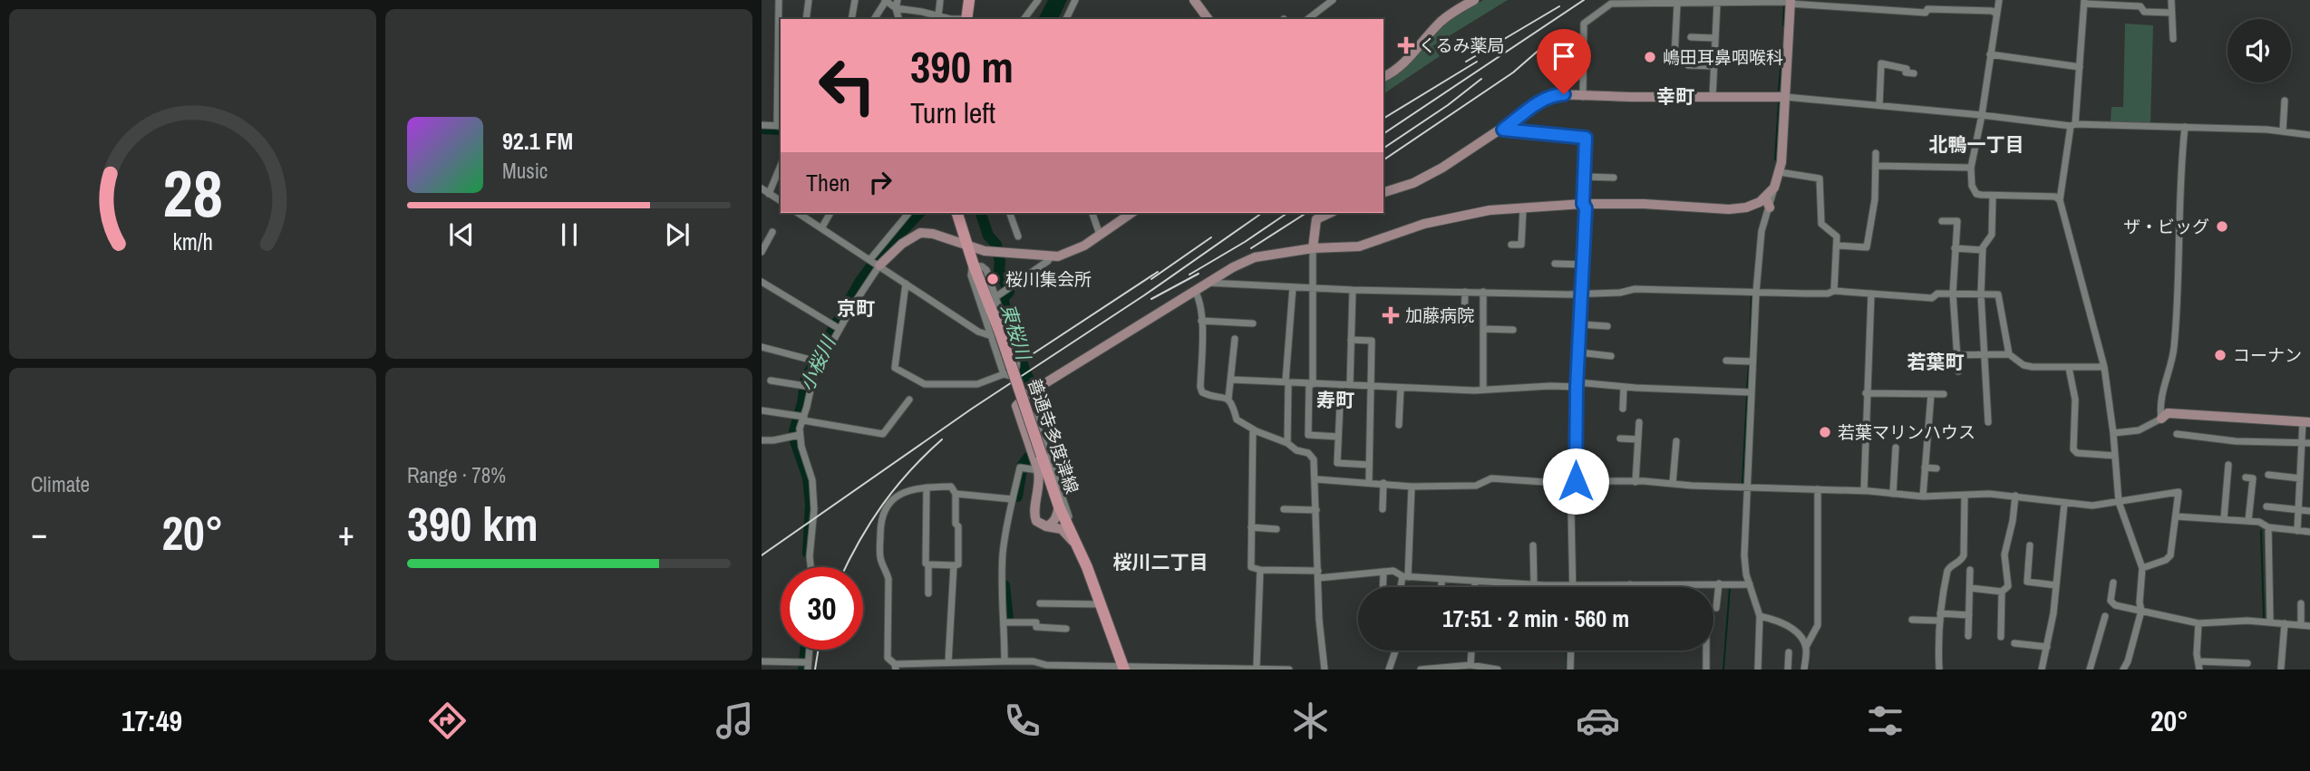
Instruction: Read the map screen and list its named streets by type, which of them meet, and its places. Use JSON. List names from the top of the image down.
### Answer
{
  "streets": {
    "main road": ["善通寺多度津線"]
  },
  "districts": [
    "幸町",
    "北鴨一丁目",
    "京町",
    "若葉町",
    "寿町",
    "桜川二丁目"
  ],
  "water": ["東桜川", "小桜川"],
  "places": {
    "health": ["くるみ薬局", "加藤病院"],
    "other": [
      "嶋田耳鼻咽喉科",
      "ザ・ビッグ",
      "桜川集会所",
      "コーナン",
      "若葉マリンハウス"
    ]
  },
  "page": {
    "turn": ["390 m", "Turn left"],
    "song": ["92.1 FM", "Music"],
    "then": "Then",
    "tile": [
      "Climate",
      ["Range · 78%", "390 km"]
    ],
    "heat": ["−", "20°", "+"],
    "limit": "30",
    "trip": "17:51 · 2 min · 560 m",
    "tabs": ["17:49", "20°"],
    "gauge": ["28", "km/h"]
  }
}
